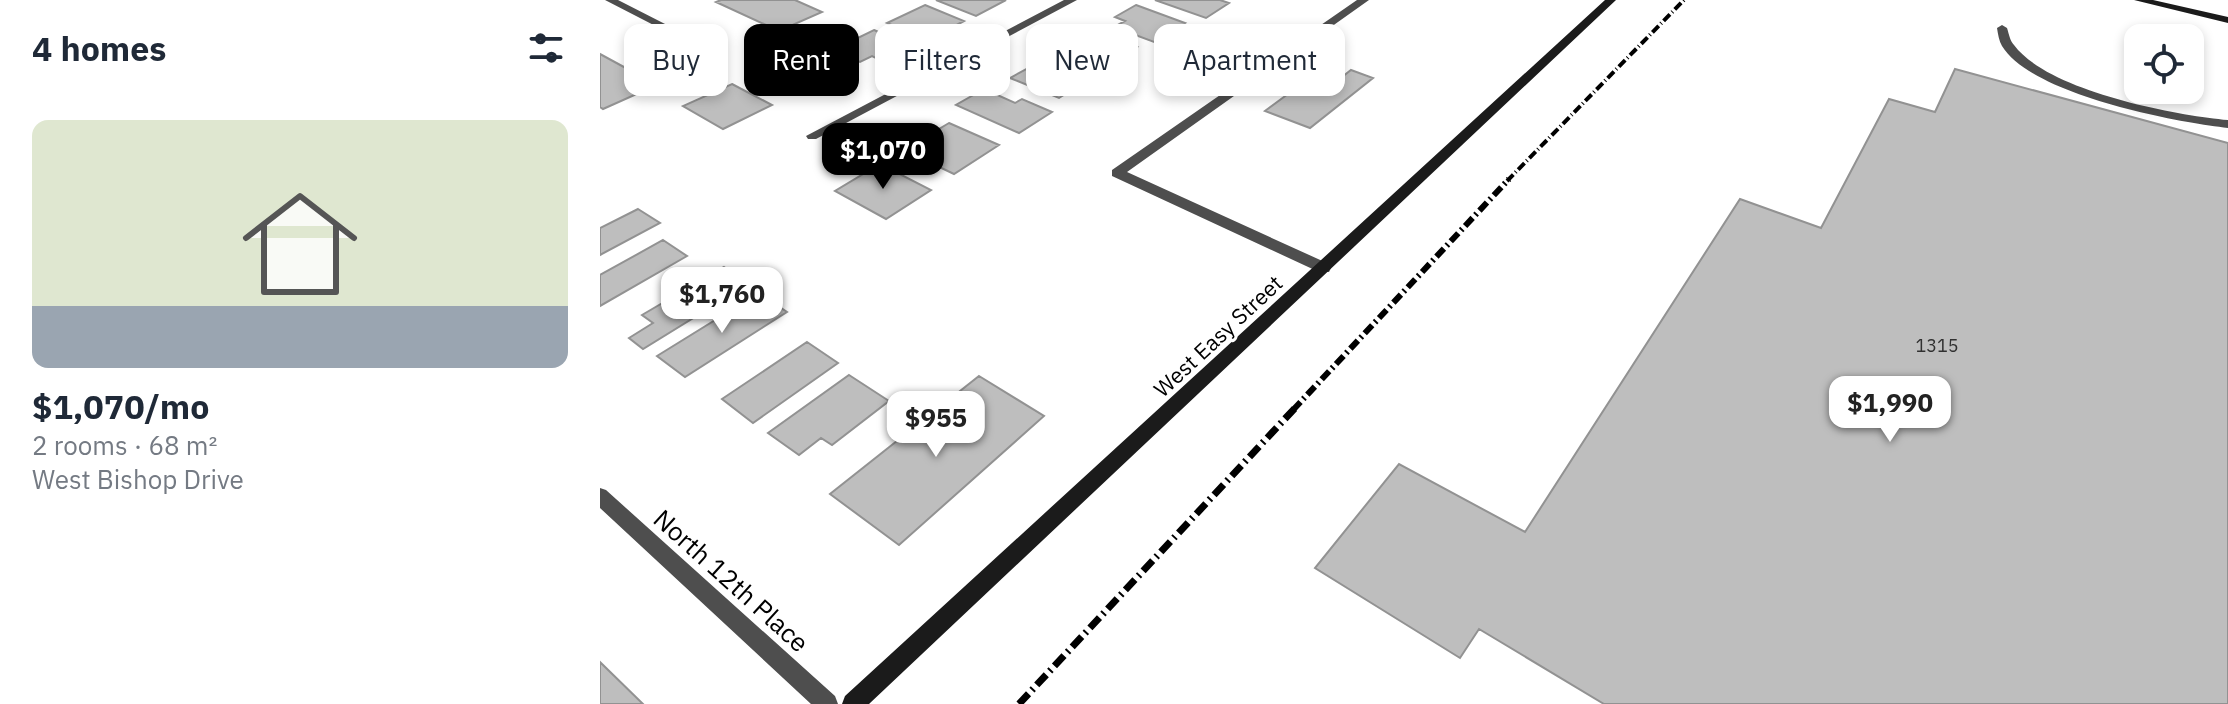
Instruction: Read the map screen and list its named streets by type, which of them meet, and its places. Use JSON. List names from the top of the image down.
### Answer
{
  "streets": {
    "street": ["West Easy Street", "North 12th Place"]
  },
  "house_numbers": ["1315"],
  "page": {
    "heading": "4 homes",
    "chip": [
      "Buy",
      "Rent",
      "Filters",
      "New",
      "Apartment"
    ],
    "list": [
      {
        "name": "$1,070/mo",
        "note": "2 rooms · 68 m² · West Bishop Drive"
      }
    ],
    "price": [
      "$1,070",
      "$1,760",
      "$1,990",
      "$955"
    ]
  }
}
